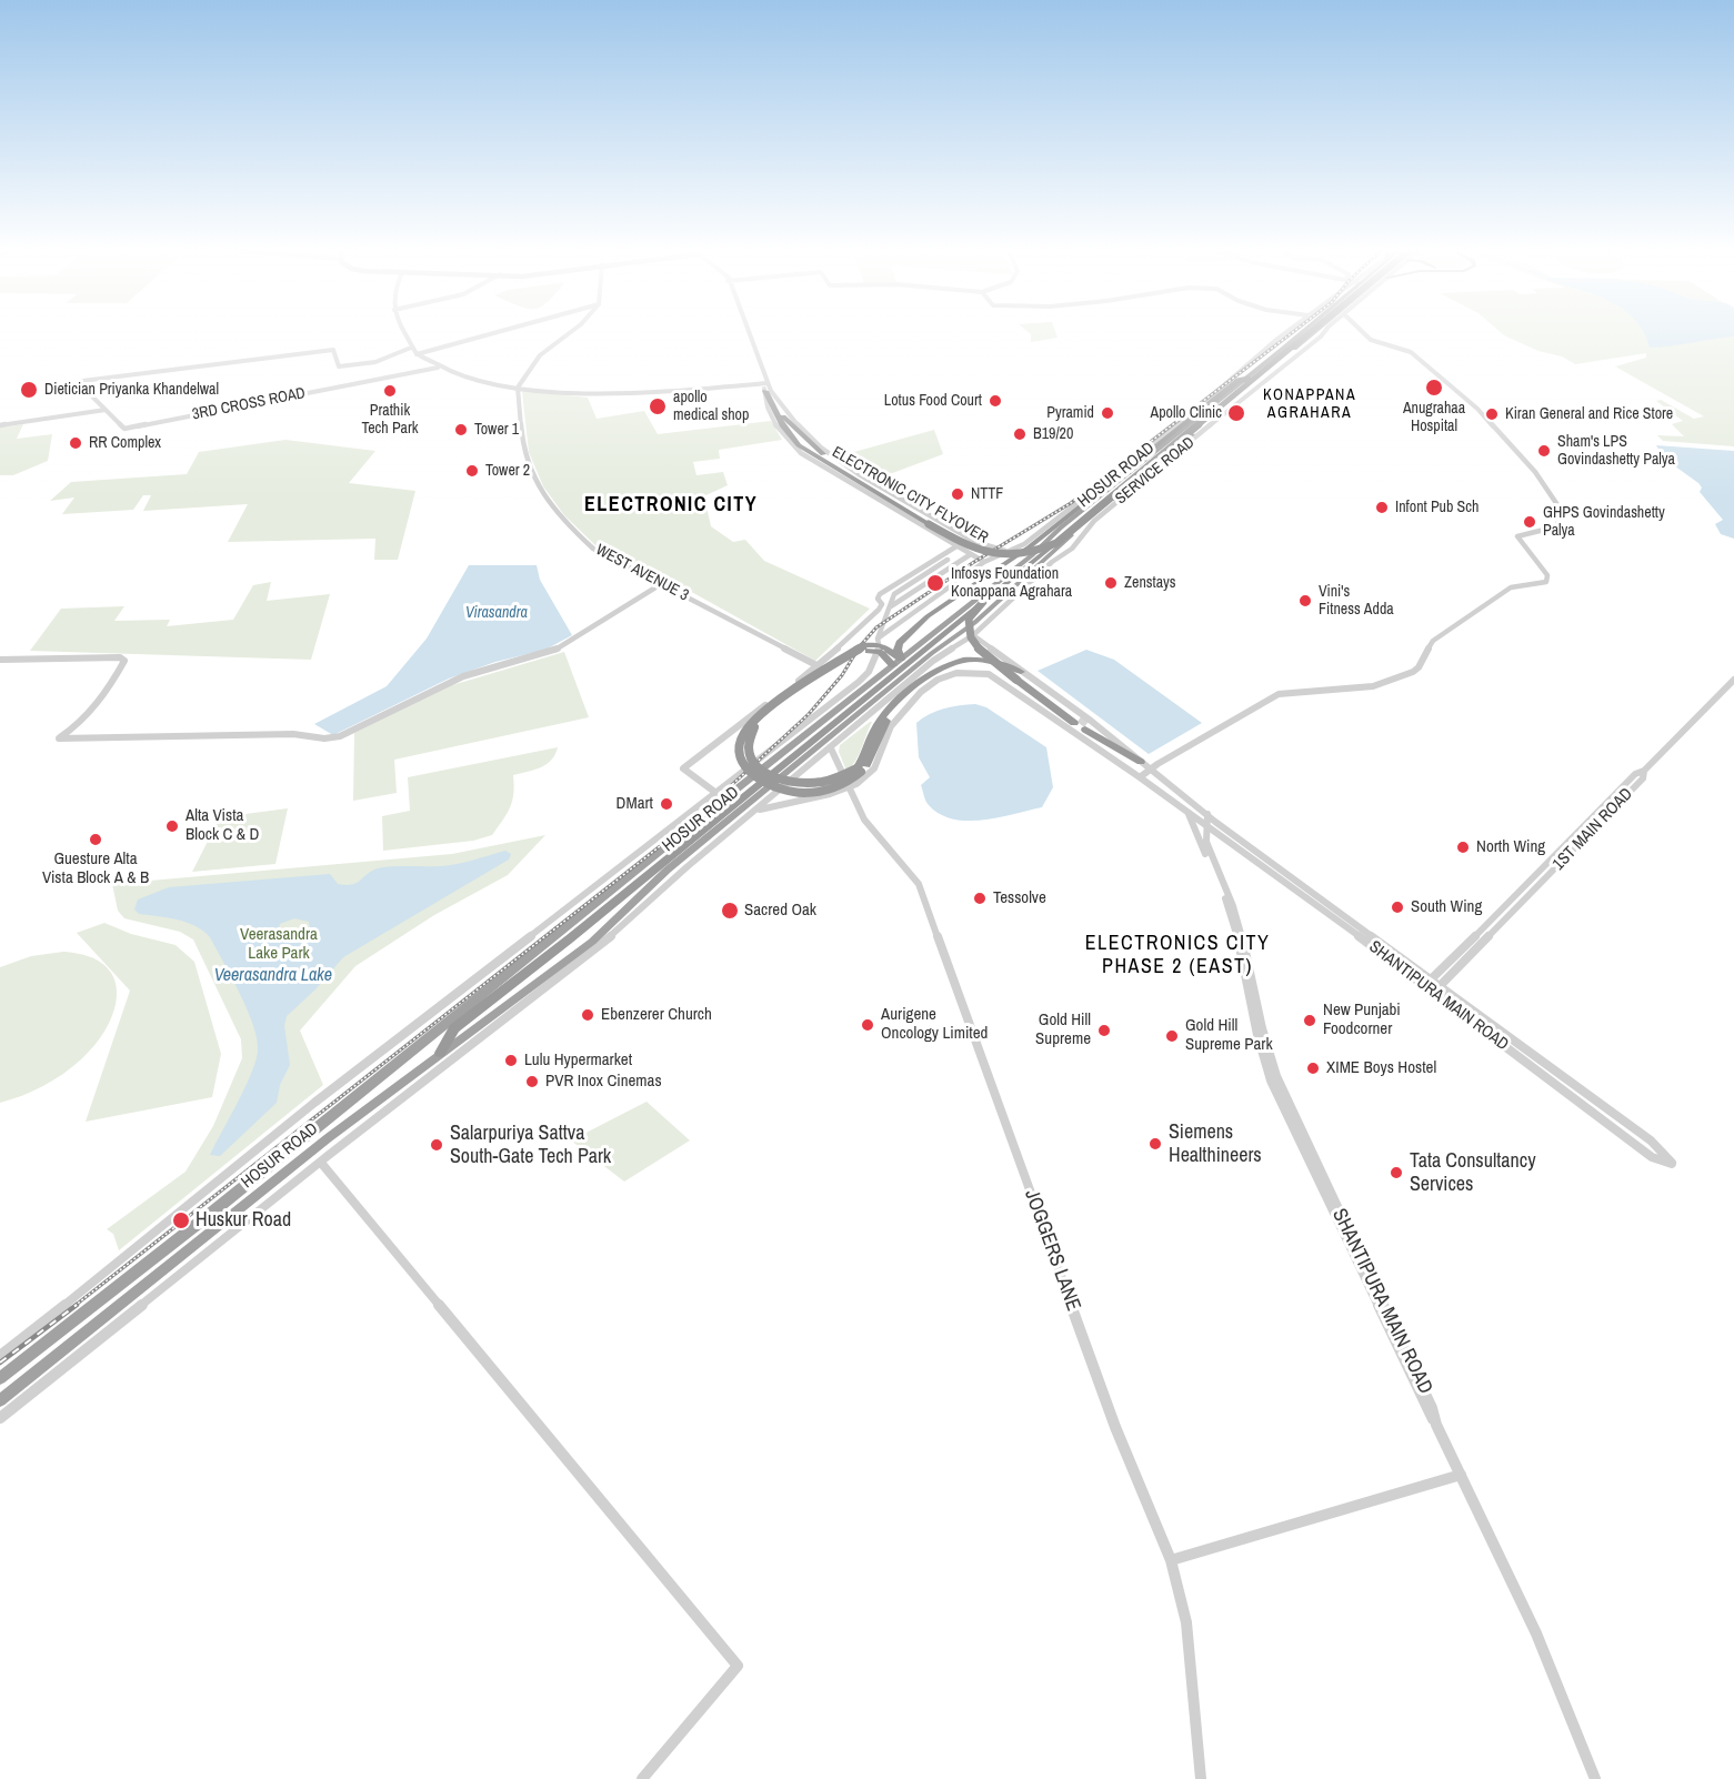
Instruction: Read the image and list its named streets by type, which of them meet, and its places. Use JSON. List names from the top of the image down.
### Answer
{
  "streets": {
    "highway": ["HOSUR ROAD", "ELECTRONIC CITY FLYOVER"],
    "street": [
      "3RD CROSS ROAD",
      "SERVICE ROAD",
      "WEST AVENUE 3",
      "1ST MAIN ROAD",
      "SHANTIPURA MAIN ROAD",
      "JOGGERS LANE"
    ]
  },
  "crossings": [
    ["SERVICE ROAD", "HOSUR ROAD"],
    ["SERVICE ROAD", "JOGGERS LANE"],
    ["1ST MAIN ROAD", "SHANTIPURA MAIN ROAD"]
  ],
  "districts": ["KONAPPANA AGRAHARA", "ELECTRONIC CITY", "ELECTRONICS CITY PHASE 2 (EAST)"],
  "water": ["Virasandra", "Veerasandra Lake"],
  "parks": ["Veerasandra Lake Park"],
  "places": [
    "Anugrahaa Hospital",
    "Dietician Priyanka Khandelwal",
    "Prathik Tech Park",
    "Lotus Food Court",
    "apollo medical shop",
    "Pyramid",
    "Apollo Clinic",
    "Kiran General and Rice Store",
    "Tower 1",
    "B19/20",
    "RR Complex",
    "Sham's LPS Govindashetty Palya",
    "Tower 2",
    "NTTF",
    "Infont Pub Sch",
    "GHPS Govindashetty Palya",
    "Infosys Foundation Konappana Agrahara",
    "Zenstays",
    "Vini's Fitness Adda",
    "DMart",
    "Alta Vista Block C & D",
    "Guesture Alta Vista Block A & B",
    "North Wing",
    "Tessolve",
    "South Wing",
    "Sacred Oak",
    "Ebenzerer Church",
    "New Punjabi Foodcorner",
    "Aurigene Oncology Limited",
    "Gold Hill Supreme",
    "Gold Hill Supreme Park",
    "Lulu Hypermarket",
    "XIME Boys Hostel",
    "PVR Inox Cinemas",
    "Siemens Healthineers",
    "Salarpuriya Sattva South-Gate Tech Park",
    "Tata Consultancy Services",
    "Huskur Road"
  ]
}
